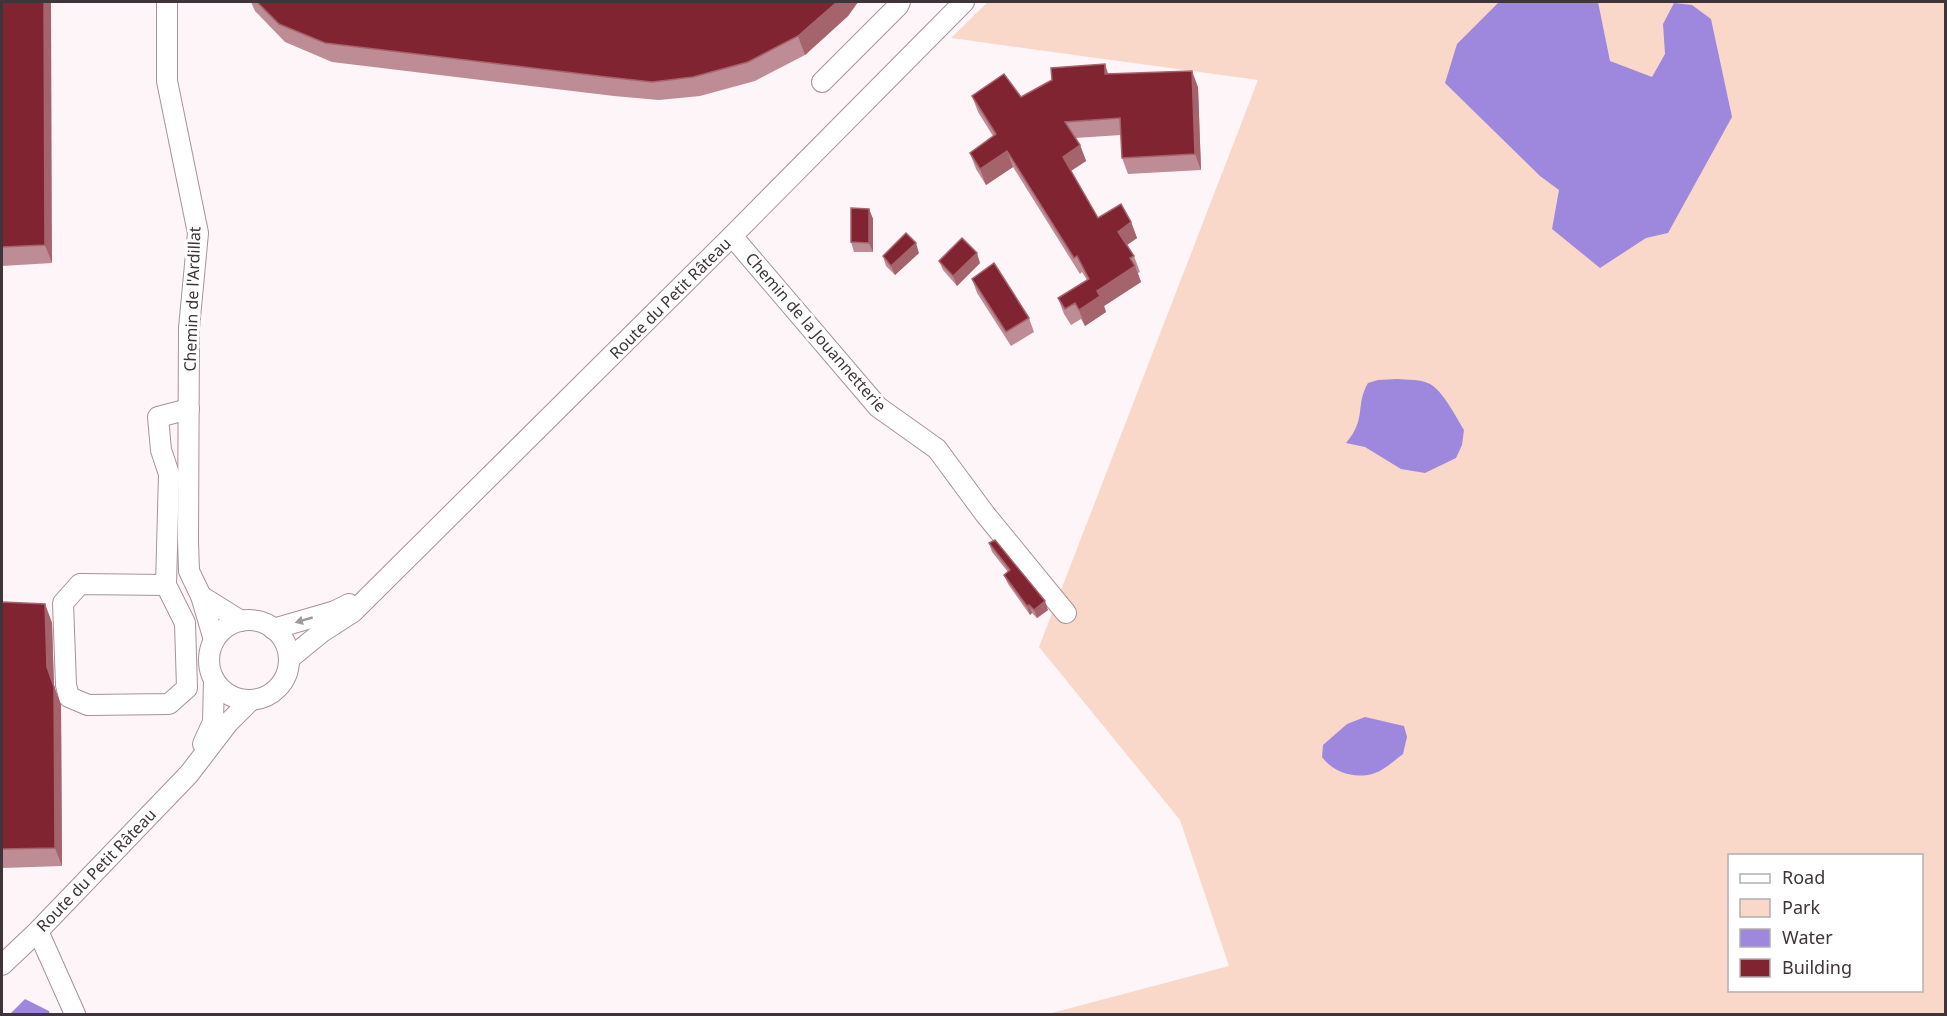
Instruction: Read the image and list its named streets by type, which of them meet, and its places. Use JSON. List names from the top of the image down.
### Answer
{
  "streets": {
    "street": ["Route du Petit Râteau", "Chemin de l'Ardillat", "Chemin de la Jouannetterie"]
  },
  "crossings": [
    ["Route du Petit Râteau", "Chemin de l'Ardillat"],
    ["Route du Petit Râteau", "Chemin de la Jouannetterie"]
  ],
  "legend": [
    "Road",
    "Park",
    "Water",
    "Building"
  ]
}
